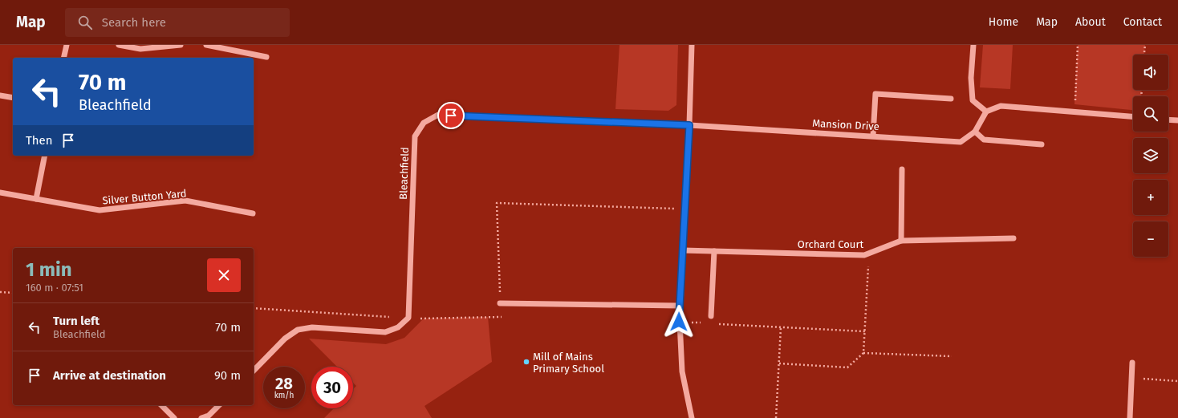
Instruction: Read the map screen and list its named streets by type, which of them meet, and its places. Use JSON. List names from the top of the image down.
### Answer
{
  "streets": {
    "street": [
      "Mansion Drive",
      "Bleachfield",
      "Silver Button Yard",
      "Orchard Court"
    ]
  },
  "crossings": [
    ["Mansion Drive", "Bleachfield"]
  ],
  "places": ["Mill of Mains Primary School"],
  "page": {
    "header": "Map",
    "search": "Search here",
    "nav": [
      "Home",
      "Map",
      "About",
      "Contact"
    ],
    "map_buttons": ["+", "−"],
    "turn": ["70 m", "Bleachfield"],
    "then": "Then",
    "heading": ["1 min", "160 m · 07:51"],
    "list": [
      {
        "name": "Turn left",
        "note": "Bleachfield",
        "value": "70 m"
      },
      {
        "name": "Arrive at destination",
        "value": "90 m"
      }
    ],
    "speed": "28 km/h",
    "limit": "30"
  }
}
